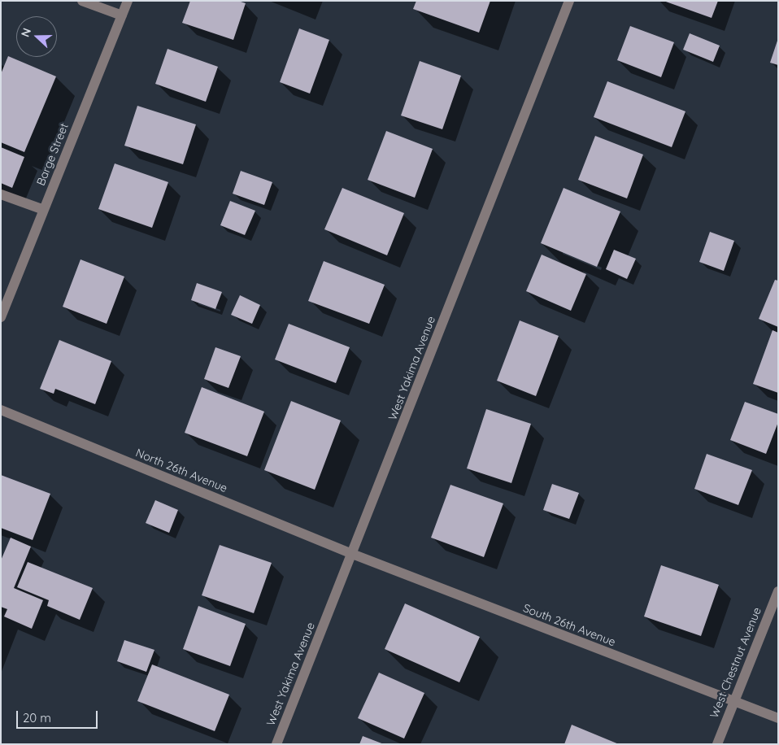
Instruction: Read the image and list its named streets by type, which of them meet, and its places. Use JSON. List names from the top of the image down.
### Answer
{
  "streets": {
    "street": [
      "Barge Street",
      "West Yakima Avenue",
      "North 26th Avenue",
      "South 26th Avenue",
      "West Chestnut Avenue"
    ]
  },
  "crossings": [
    ["West Yakima Avenue", "North 26th Avenue"],
    ["West Yakima Avenue", "South 26th Avenue"],
    ["North 26th Avenue", "South 26th Avenue"],
    ["South 26th Avenue", "West Chestnut Avenue"]
  ],
  "scale_bar": "20 m",
  "north": "left"
}
